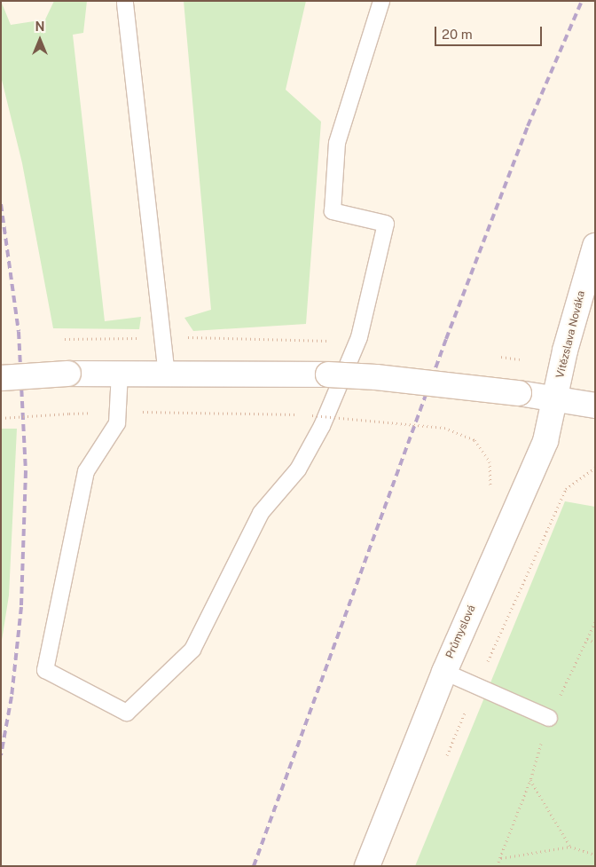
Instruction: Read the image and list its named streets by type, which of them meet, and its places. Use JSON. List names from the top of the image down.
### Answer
{
  "streets": {
    "street": ["Vítězslava Nováka", "Průmyslová"]
  },
  "crossings": [
    ["Vítězslava Nováka", "Průmyslová"]
  ],
  "scale_bar": "20 m",
  "north": "top"
}
